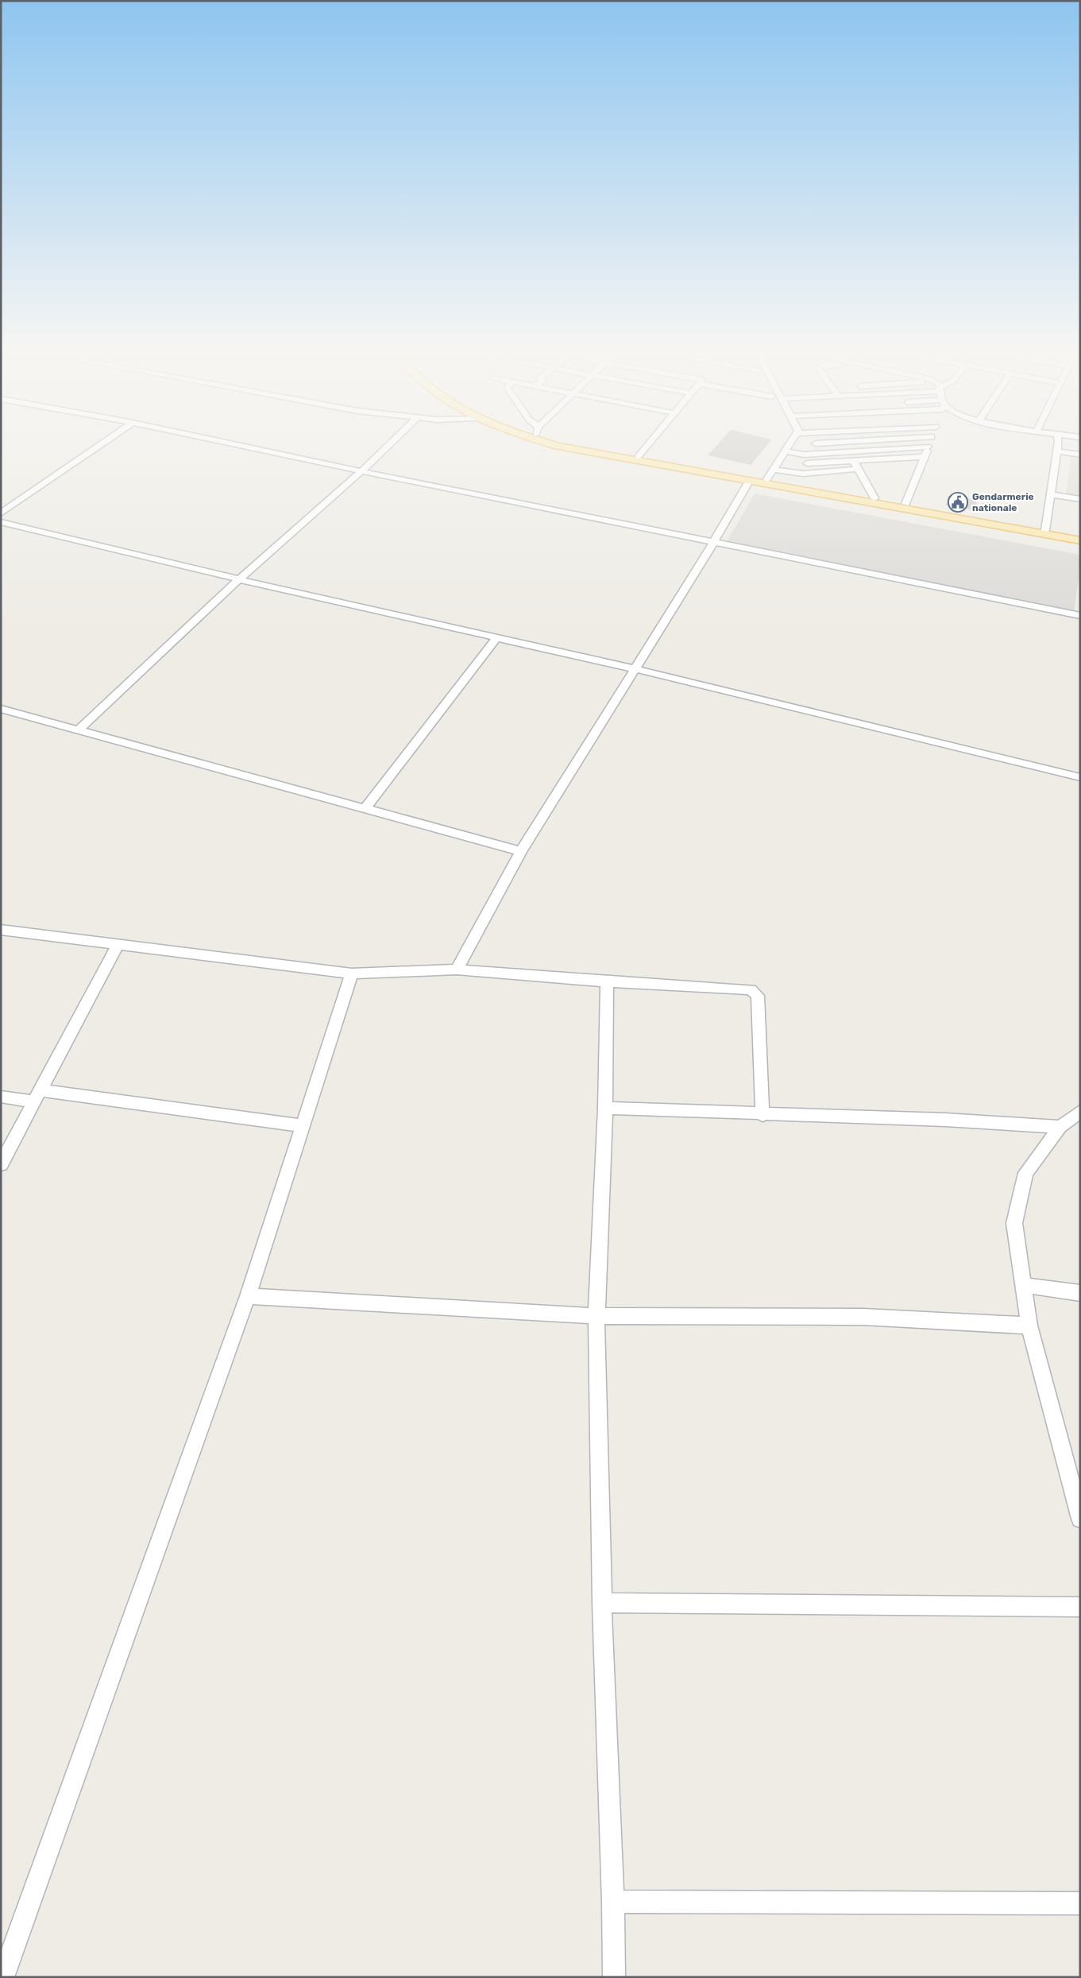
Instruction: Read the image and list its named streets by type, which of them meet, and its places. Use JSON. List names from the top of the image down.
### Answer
{
  "places": {
    "public building": ["Gendarmerie nationale"]
  }
}
